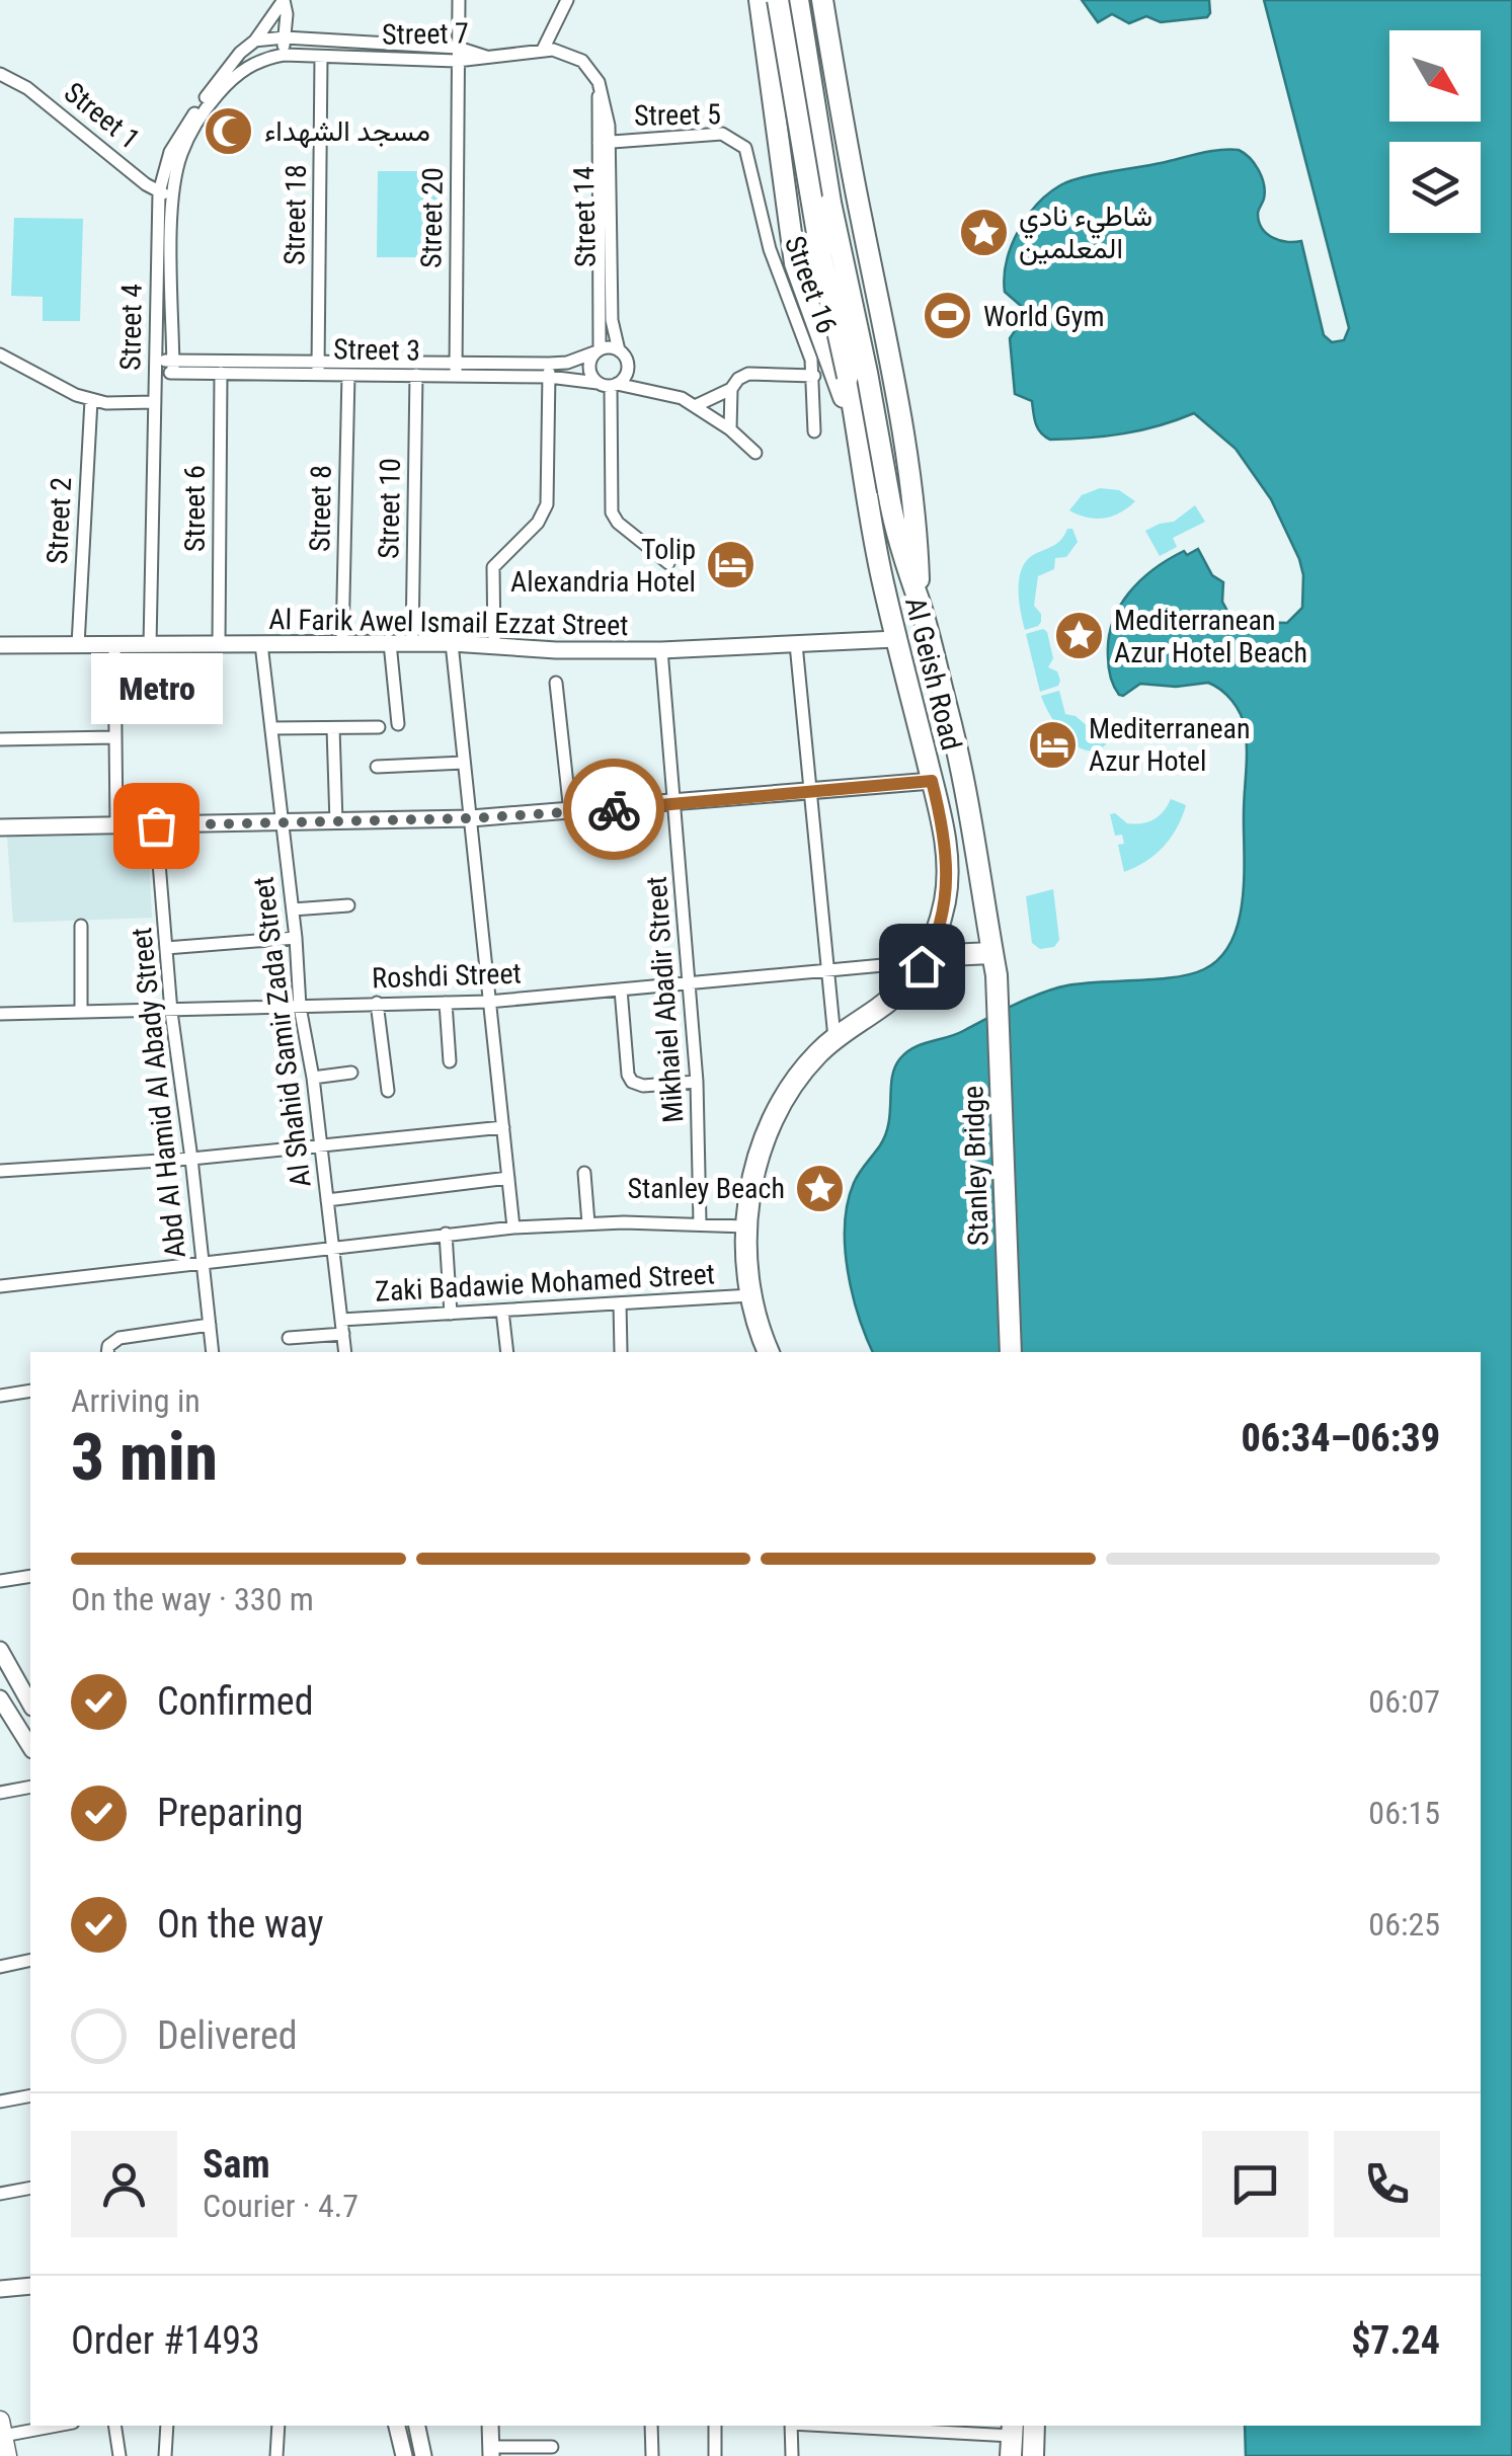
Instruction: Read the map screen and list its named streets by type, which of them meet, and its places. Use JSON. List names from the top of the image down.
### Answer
{
  "streets": {
    "highway": ["Al Geish Road", "Stanley Bridge"],
    "street": [
      "Street 7",
      "Street 5",
      "Street 1",
      "Street 18",
      "Street 14",
      "Street 20",
      "Street 16",
      "Street 4",
      "Street 3",
      "Street 6",
      "Street 8",
      "Street 10",
      "Street 2",
      "Al Farik Awel Ismail Ezzat Street",
      "Roshdi Street",
      "Mikhaiel Abadir Street",
      "Al Shahid Samir Zada Street",
      "Abd Al Hamid Al Abady Street",
      "Zaki Badawie Mohamed Street"
    ]
  },
  "crossings": [
    ["Street 7", "Street 18"],
    ["Street 7", "Street 14"],
    ["Street 7", "Street 20"],
    ["Street 7", "Street 4"],
    ["Street 5", "Street 14"],
    ["Street 5", "Street 16"],
    ["Street 1", "Street 4"],
    ["Street 18", "Street 3"],
    ["Street 14", "Street 3"],
    ["Street 20", "Street 3"],
    ["Street 4", "Street 3"],
    ["Street 4", "Al Farik Awel Ismail Ezzat Street"],
    ["Street 3", "Street 6"],
    ["Street 3", "Street 8"],
    ["Street 3", "Street 10"],
    ["Street 6", "Al Farik Awel Ismail Ezzat Street"],
    ["Street 8", "Al Farik Awel Ismail Ezzat Street"],
    ["Street 10", "Al Farik Awel Ismail Ezzat Street"],
    ["Street 2", "Al Farik Awel Ismail Ezzat Street"],
    ["Al Farik Awel Ismail Ezzat Street", "Al Geish Road"],
    ["Al Farik Awel Ismail Ezzat Street", "Mikhaiel Abadir Street"],
    ["Al Farik Awel Ismail Ezzat Street", "Al Shahid Samir Zada Street"],
    ["Al Geish Road", "Stanley Bridge"],
    ["Al Geish Road", "Zaki Badawie Mohamed Street"],
    ["Roshdi Street", "Mikhaiel Abadir Street"],
    ["Roshdi Street", "Al Shahid Samir Zada Street"],
    ["Roshdi Street", "Abd Al Hamid Al Abady Street"],
    ["Al Shahid Samir Zada Street", "Zaki Badawie Mohamed Street"]
  ],
  "places": {
    "mosque": ["مسجد الشهداء"],
    "place": ["شاطيء نادي المعلمين", "Mediterranean Azur Hotel Beach", "Stanley Beach"],
    "sports": ["World Gym"],
    "hotel": ["Tolip Alexandria Hotel", "Mediterranean Azur Hotel"],
    "other": ["Metro"]
  },
  "north": "bottom right",
  "page": {
    "bubble": "Metro",
    "heading": ["3 min", "Arriving in", "06:34–06:39"],
    "panel": [
      "Sam",
      "Courier · 4.7",
      "Order #1493",
      "$7.24"
    ],
    "bar": "On the way · 330 m",
    "list": [
      ["Confirmed", "06:07"],
      ["Preparing", "06:15"],
      ["On the way", "06:25"],
      "Delivered"
    ]
  }
}
